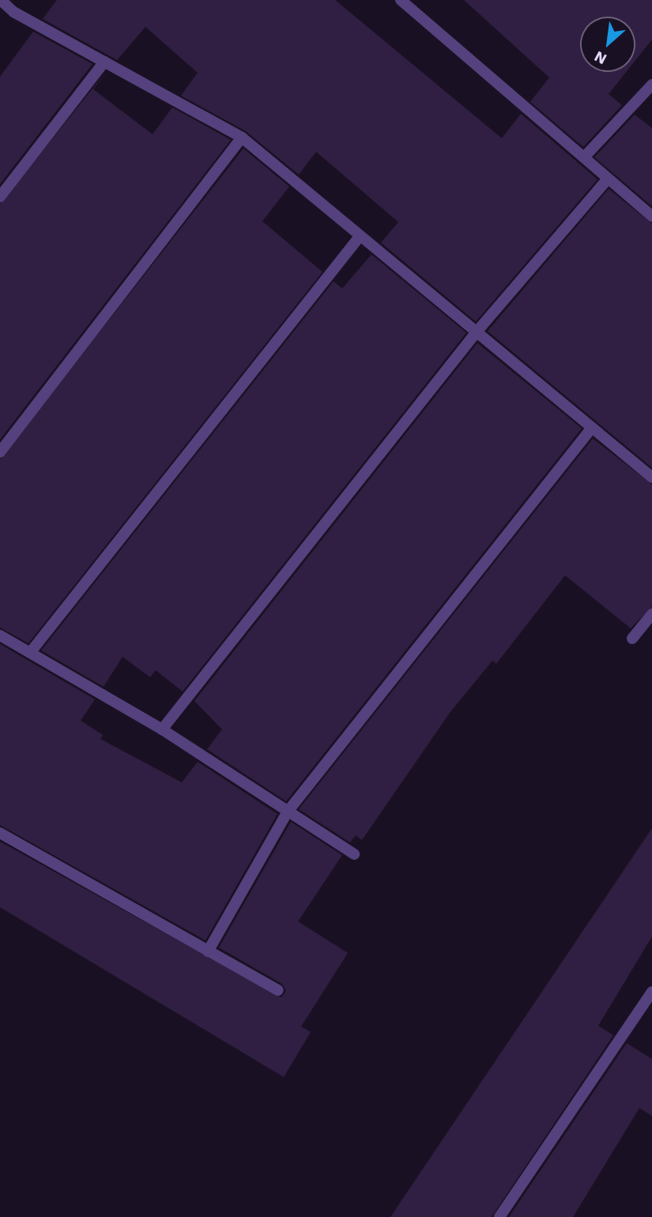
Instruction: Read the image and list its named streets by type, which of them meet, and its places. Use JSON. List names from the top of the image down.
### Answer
{
  "north": "bottom left"
}
